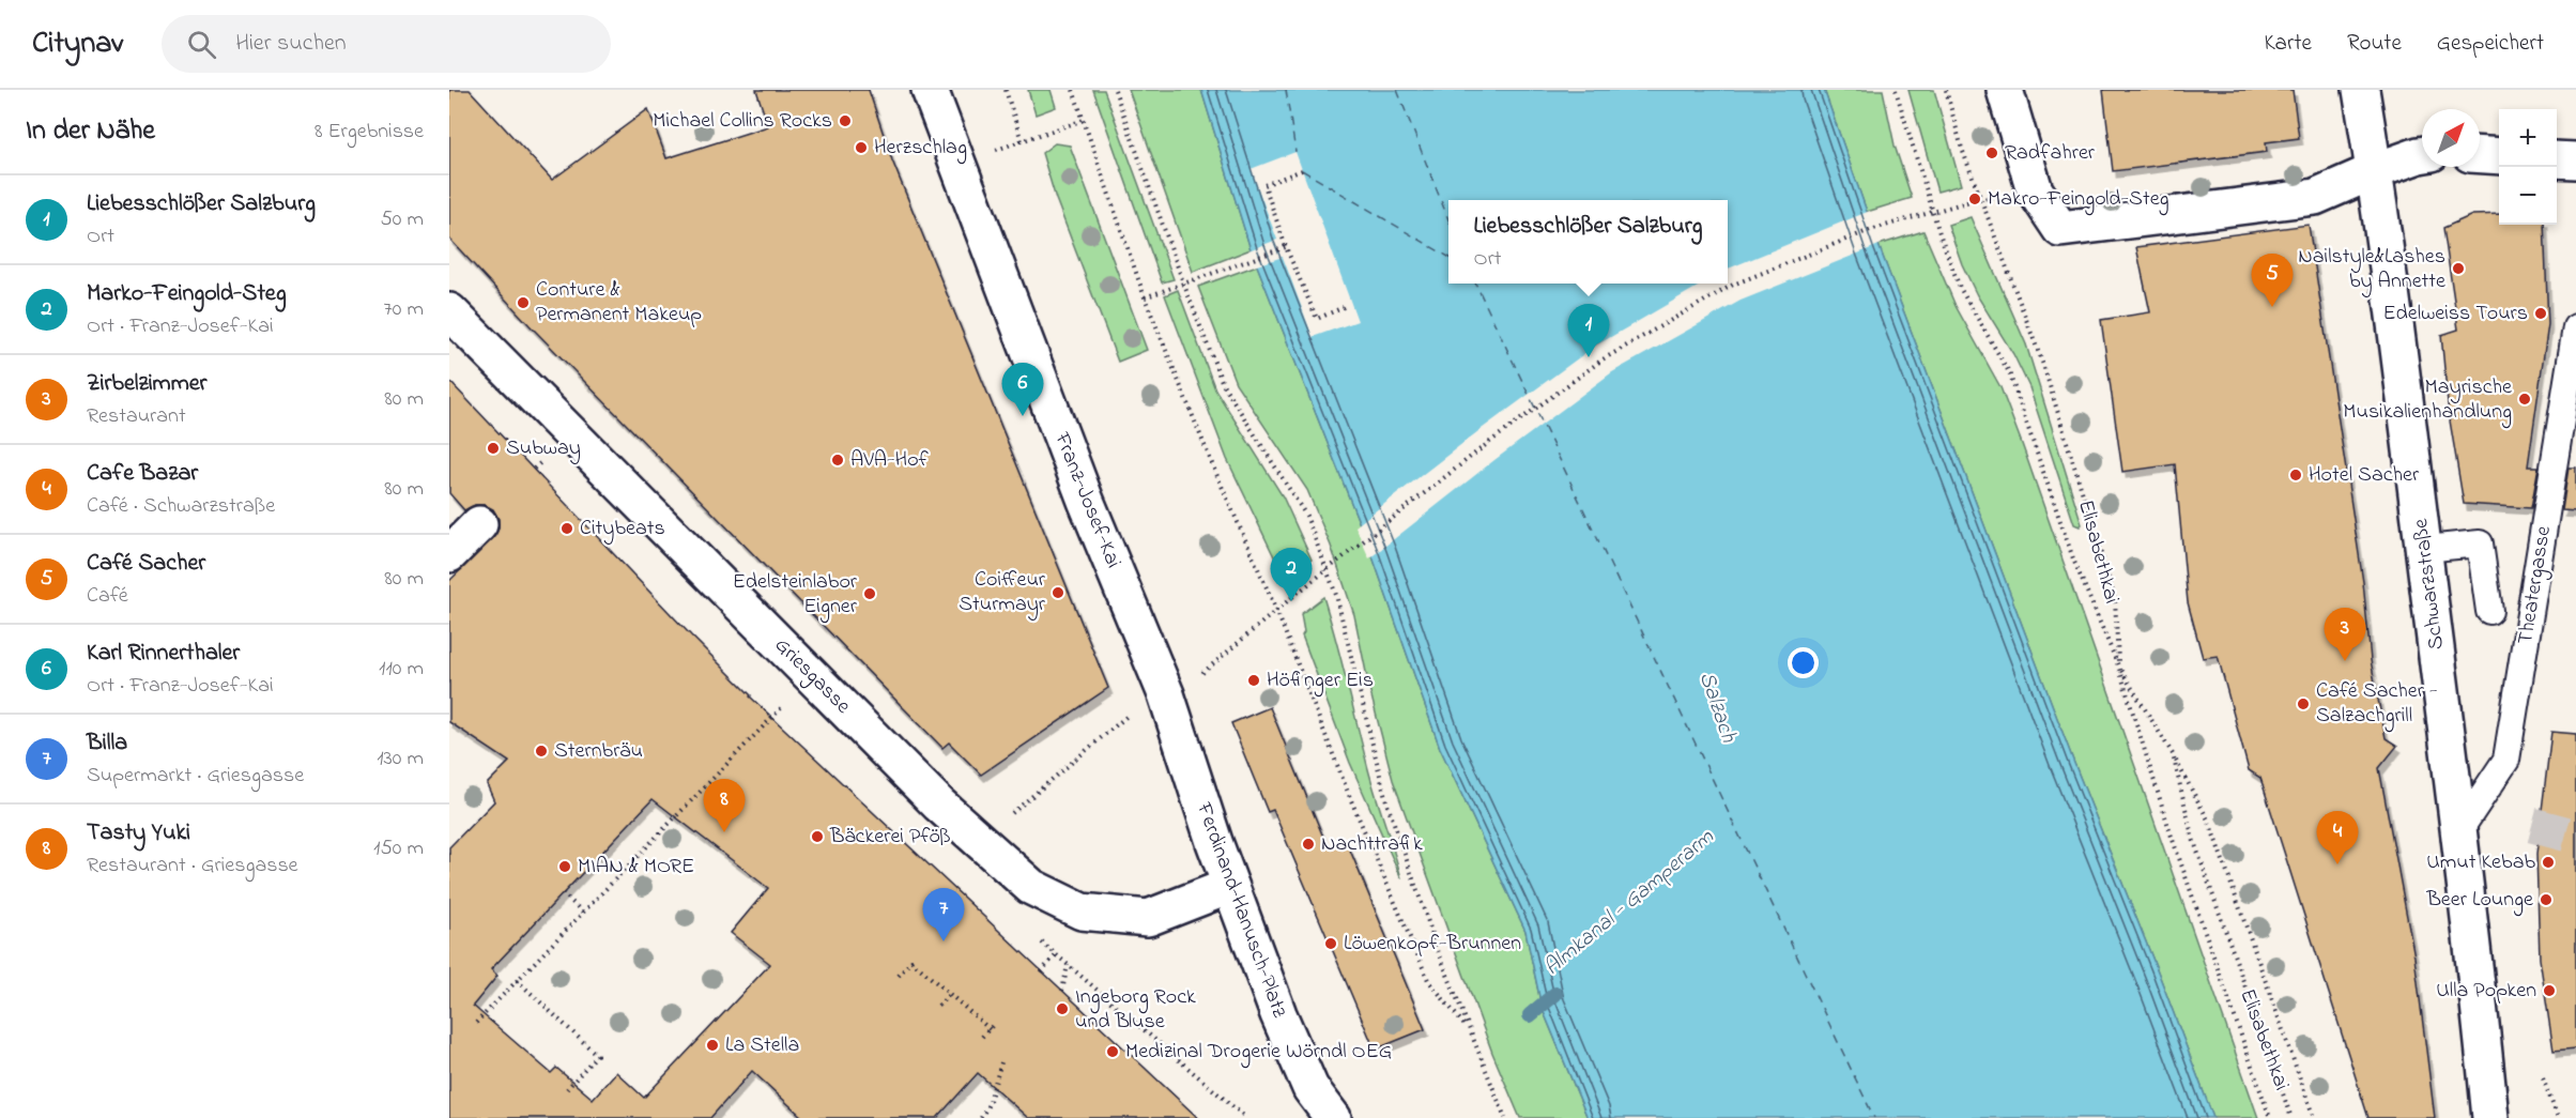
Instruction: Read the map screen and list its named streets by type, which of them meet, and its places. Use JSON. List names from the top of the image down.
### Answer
{
  "streets": {
    "street": [
      "Franz-Josef-Kai",
      "Schwarzstraße",
      "Griesgasse",
      "Ferdinand-Hanusch-Platz"
    ],
    "lane": ["Theatergasse"],
    "path": ["Elisabethkai"]
  },
  "crossings": [
    ["Franz-Josef-Kai", "Ferdinand-Hanusch-Platz"],
    ["Schwarzstraße", "Theatergasse"],
    ["Griesgasse", "Ferdinand-Hanusch-Platz"]
  ],
  "water": ["Salzach", "Almkanal - Gamperarm"],
  "places": [
    "Michael Collins Rocks",
    "Herzschlag",
    "Radfahrer",
    "Makro-Feingold-Steg",
    "Nailstyle&Lashes by Annette",
    "Conture & Permanent Makeup",
    "Edelweiss Tours",
    "Mayrische Musikalienhandlung",
    "Subway",
    "AVA-Hof",
    "Hotel Sacher",
    "Citybeats",
    "Coiffeur Sturmayr",
    "Edelsteinlabor Eigner",
    "Höfinger Eis",
    "Café Sacher - Salzachgrill",
    "Sternbräu",
    "Bäckerei Pföß",
    "Nachttrafik",
    "Umut Kebab",
    "MIAN & MORE",
    "Beer Lounge",
    "Löwenkopf-Brunnen",
    "Ulla Popken",
    "Ingeborg Rock und Bluse",
    "La Stella",
    "Medizinal Drogerie Wörndl OEG"
  ],
  "north": "top right",
  "page": {
    "header": "Citynav",
    "search": "Hier suchen",
    "nav": ["Karte", "Route", "Gespeichert"],
    "heading": ["In der Nähe", "8 Ergebnisse"],
    "map_buttons": ["+", "−"],
    "list": [
      {
        "mark": "1",
        "name": "Liebesschlößer Salzburg",
        "note": "Ort",
        "value": "50 m"
      },
      {
        "mark": "2",
        "name": "Marko-Feingold-Steg",
        "note": "Ort · Franz-Josef-Kai",
        "value": "70 m"
      },
      {
        "mark": "3",
        "name": "Zirbelzimmer",
        "note": "Restaurant",
        "value": "80 m"
      },
      {
        "mark": "4",
        "name": "Cafe Bazar",
        "note": "Café · Schwarzstraße",
        "value": "80 m"
      },
      {
        "mark": "5",
        "name": "Café Sacher",
        "note": "Café",
        "value": "80 m"
      },
      {
        "mark": "6",
        "name": "Karl Rinnerthaler",
        "note": "Ort · Franz-Josef-Kai",
        "value": "110 m"
      },
      {
        "mark": "7",
        "name": "Billa",
        "note": "Supermarkt · Griesgasse",
        "value": "130 m"
      },
      {
        "mark": "8",
        "name": "Tasty Yuki",
        "note": "Restaurant · Griesgasse",
        "value": "150 m"
      }
    ],
    "popup": ["Liebesschlößer Salzburg", "Ort"],
    "pins": [
      "5",
      "1",
      "6",
      "2",
      "3",
      "8",
      "4",
      "7"
    ]
  }
}
